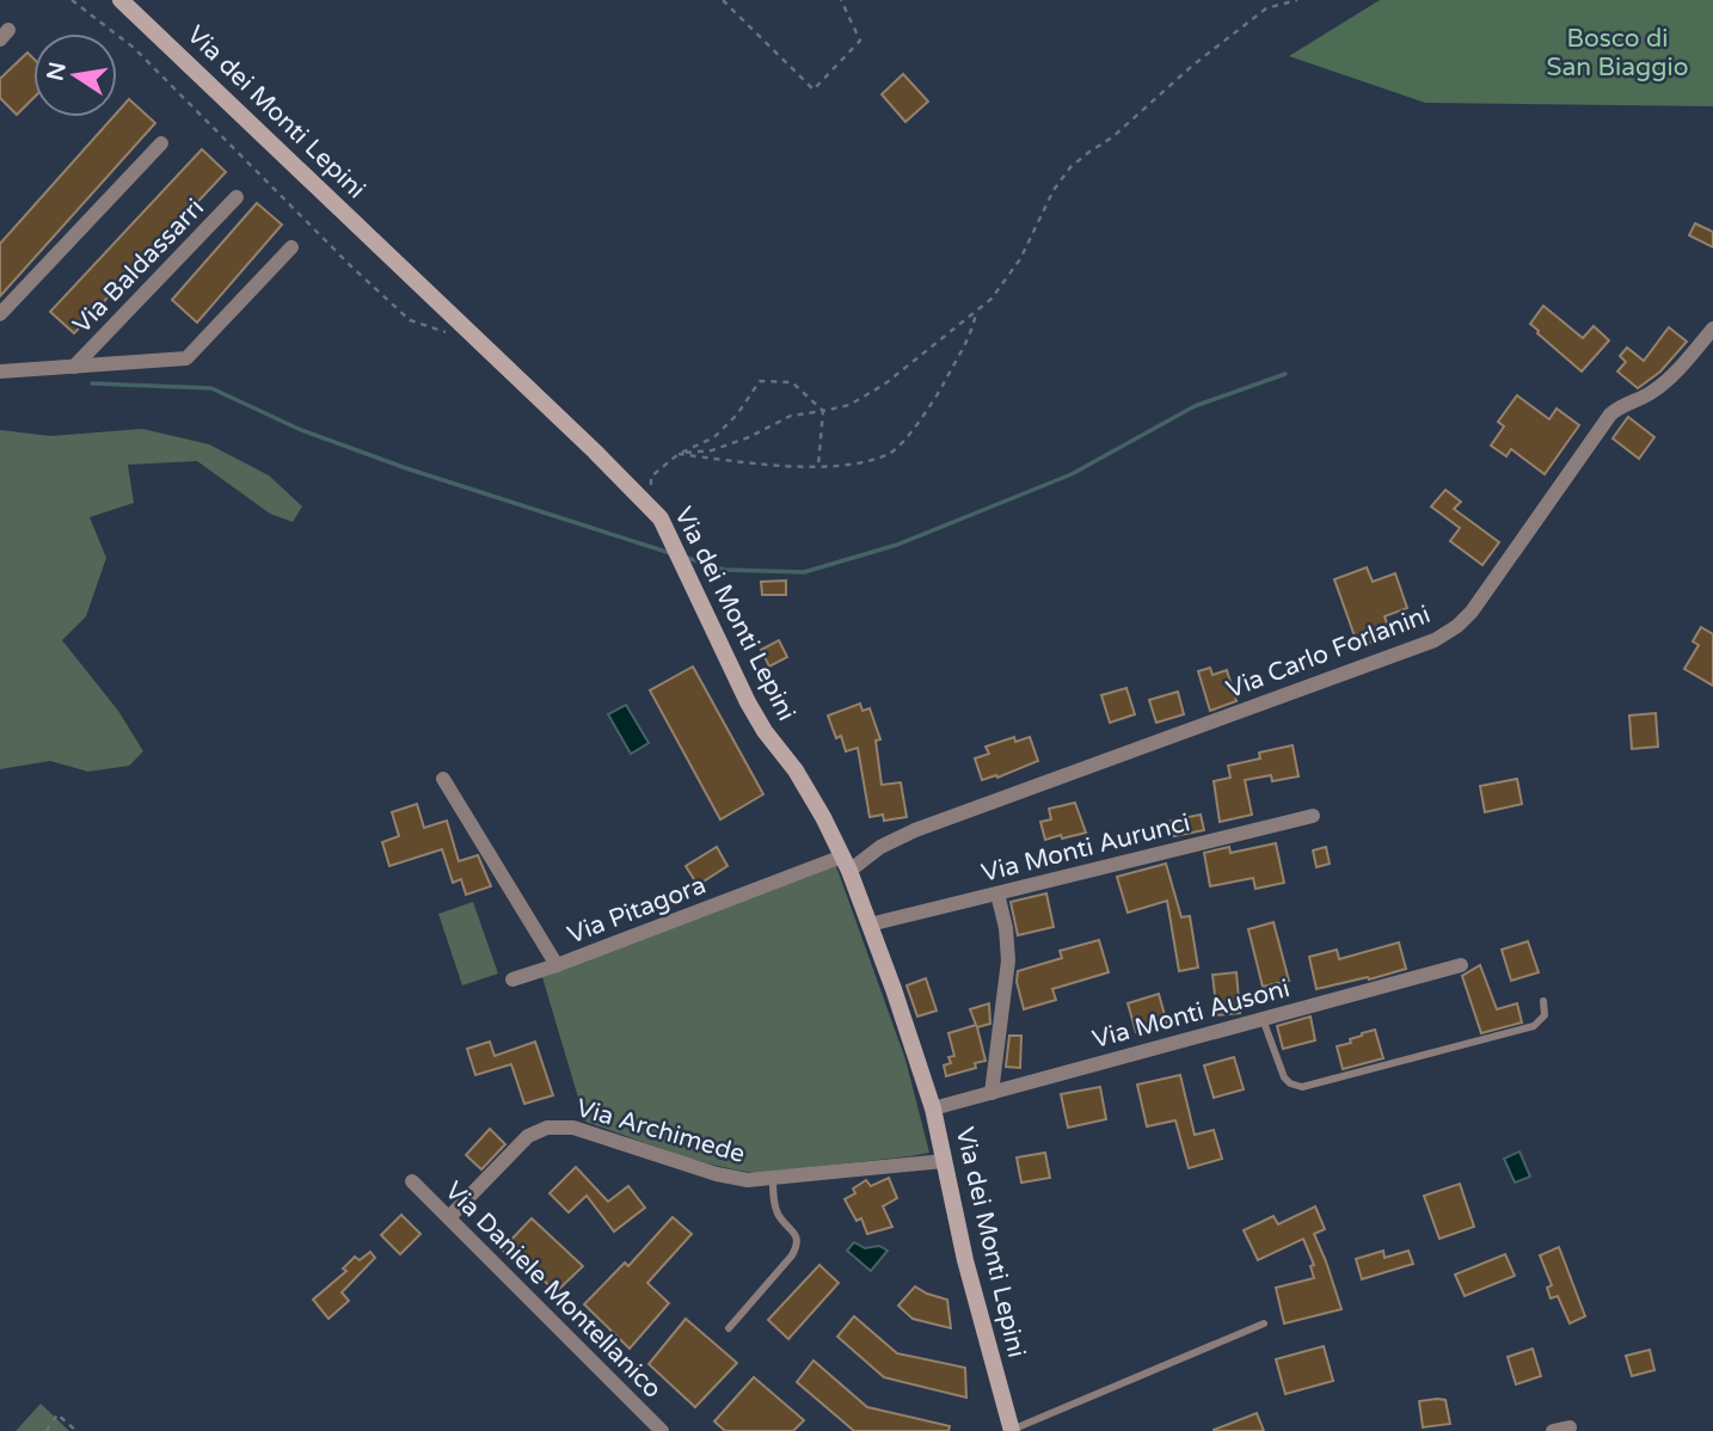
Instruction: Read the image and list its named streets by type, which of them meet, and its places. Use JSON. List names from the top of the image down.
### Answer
{
  "streets": {
    "street": [
      "Via dei Monti Lepini",
      "Via Baldassarri",
      "Via Carlo Forlanini",
      "Via Monti Aurunci",
      "Via Pitagora",
      "Via Monti Ausoni",
      "Via Archimede",
      "Via Daniele Montellanico"
    ]
  },
  "crossings": [
    ["Via dei Monti Lepini", "Via Carlo Forlanini"],
    ["Via dei Monti Lepini", "Via Monti Aurunci"],
    ["Via dei Monti Lepini", "Via Pitagora"],
    ["Via dei Monti Lepini", "Via Monti Ausoni"],
    ["Via dei Monti Lepini", "Via Archimede"],
    ["Via Carlo Forlanini", "Via Pitagora"],
    ["Via Archimede", "Via Daniele Montellanico"]
  ],
  "parks": ["Bosco di San Biaggio"],
  "north": "left"
}
